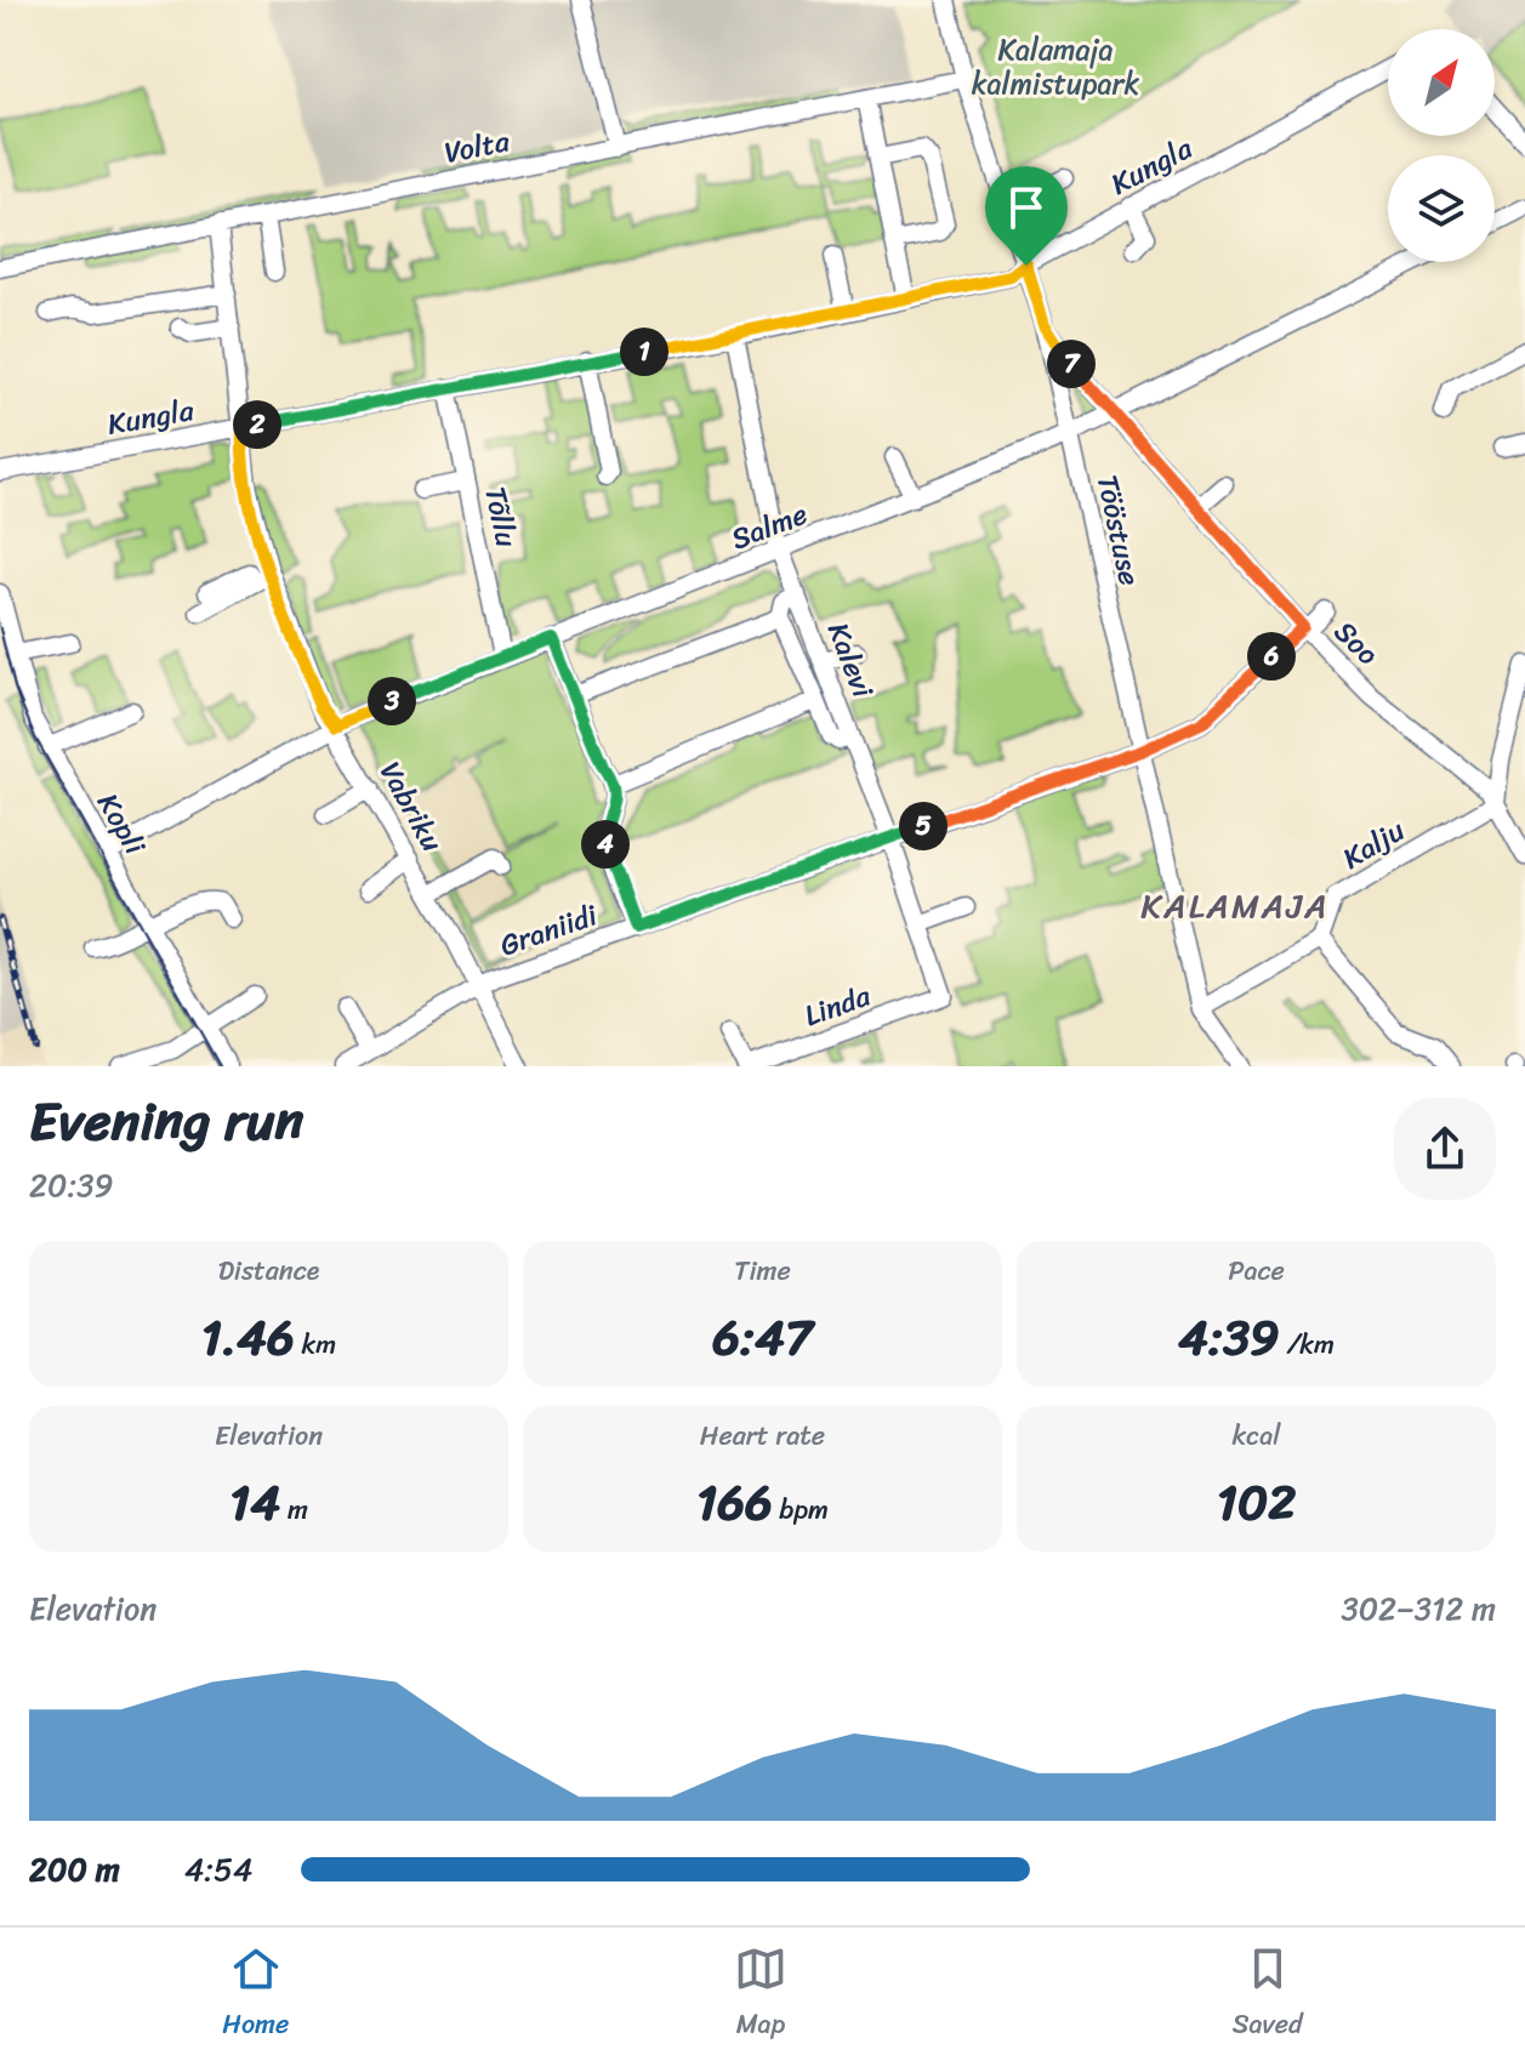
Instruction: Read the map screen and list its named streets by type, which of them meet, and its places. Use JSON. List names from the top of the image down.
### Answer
{
  "streets": {
    "street": [
      "Volta",
      "Kungla",
      "Tõllu",
      "Salme",
      "Tööstuse",
      "Soo",
      "Kalevi",
      "Vabriku",
      "Kopli",
      "Kalju",
      "Graniidi",
      "Linda"
    ]
  },
  "crossings": [
    ["Volta", "Tööstuse"],
    ["Volta", "Vabriku"],
    ["Kungla", "Tõllu"],
    ["Kungla", "Tööstuse"],
    ["Kungla", "Kalevi"],
    ["Kungla", "Vabriku"],
    ["Tõllu", "Salme"],
    ["Salme", "Tööstuse"],
    ["Salme", "Soo"],
    ["Salme", "Kalevi"],
    ["Salme", "Vabriku"],
    ["Salme", "Kopli"],
    ["Tööstuse", "Soo"],
    ["Tööstuse", "Graniidi"],
    ["Soo", "Kalju"],
    ["Soo", "Graniidi"],
    ["Kalevi", "Graniidi"],
    ["Kalevi", "Linda"],
    ["Vabriku", "Graniidi"]
  ],
  "districts": ["KALAMAJA"],
  "parks": ["Kalamaja kalmistupark"],
  "north": "top right",
  "page": {
    "pins": [
      "1",
      "7",
      "2",
      "6",
      "3",
      "5",
      "4"
    ],
    "heading": ["Evening run", "20:39"],
    "stats": [
      ["Distance", "1.46 km"],
      ["Time", "6:47"],
      ["Pace", "4:39 /km"],
      ["Elevation", "14 m"],
      ["Heart rate", "166 bpm"],
      ["kcal", "102"]
    ],
    "chart": ["Elevation", "302–312 m"],
    "list": [
      {
        "name": "200 m",
        "note": "4:54"
      }
    ],
    "tabs": ["Home", "Map", "Saved"]
  }
}
